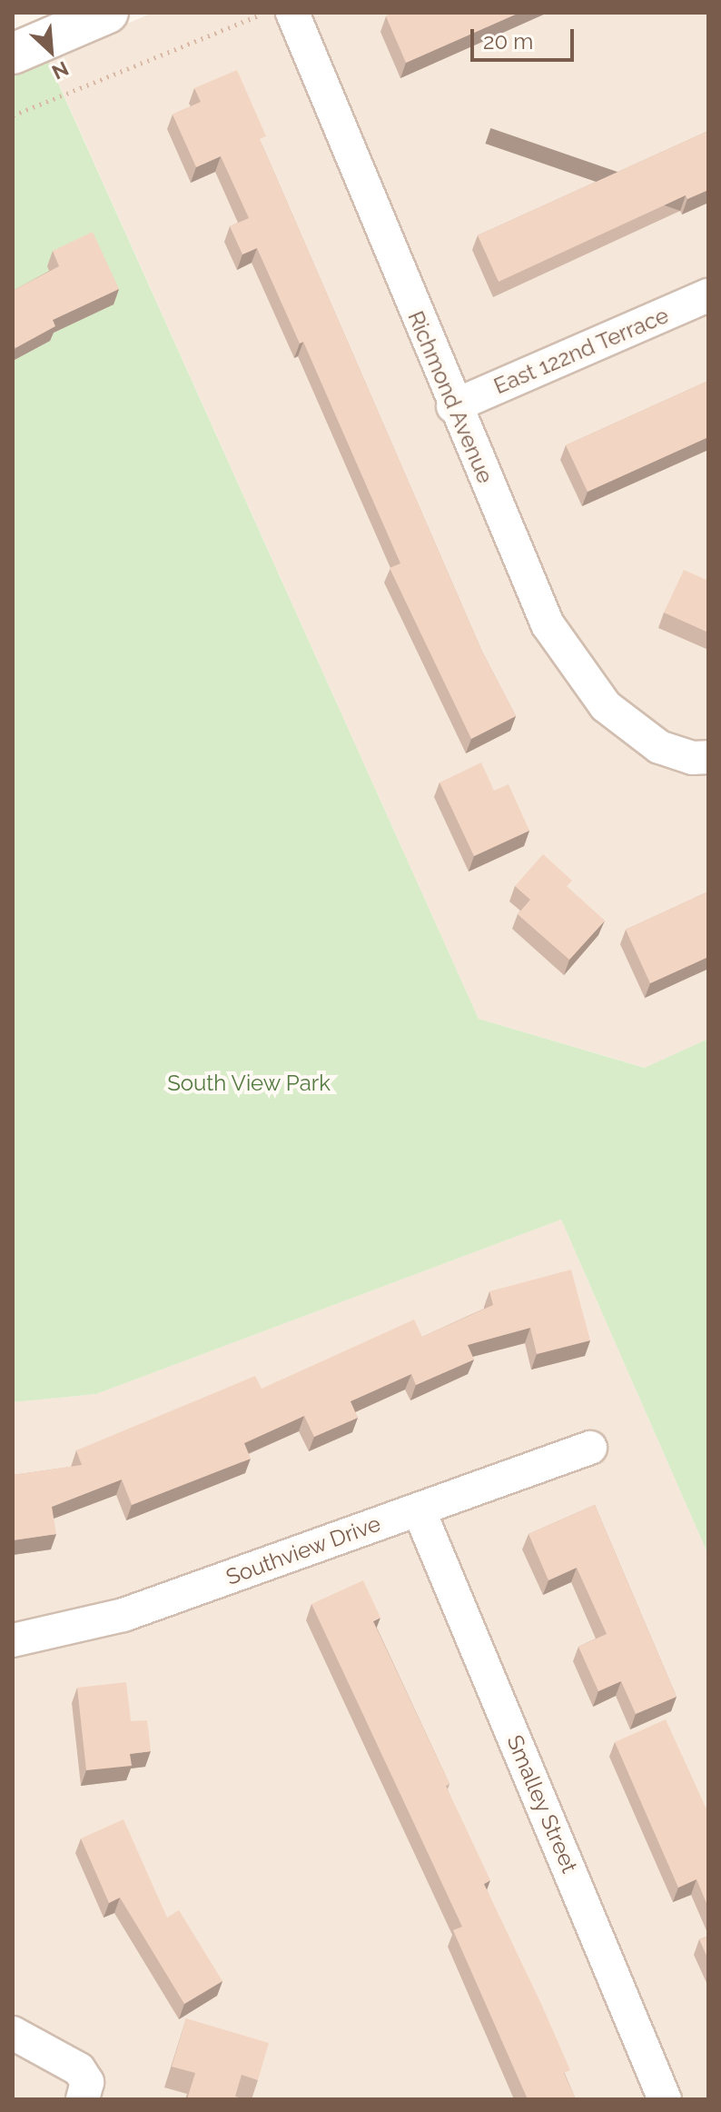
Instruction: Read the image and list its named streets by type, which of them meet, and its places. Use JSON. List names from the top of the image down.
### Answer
{
  "streets": {
    "street": [
      "East 122nd Terrace",
      "Richmond Avenue",
      "Southview Drive",
      "Smalley Street"
    ]
  },
  "crossings": [
    ["East 122nd Terrace", "Richmond Avenue"],
    ["Southview Drive", "Smalley Street"]
  ],
  "parks": ["South View Park"],
  "scale_bar": "20 m",
  "north": "bottom right"
}
